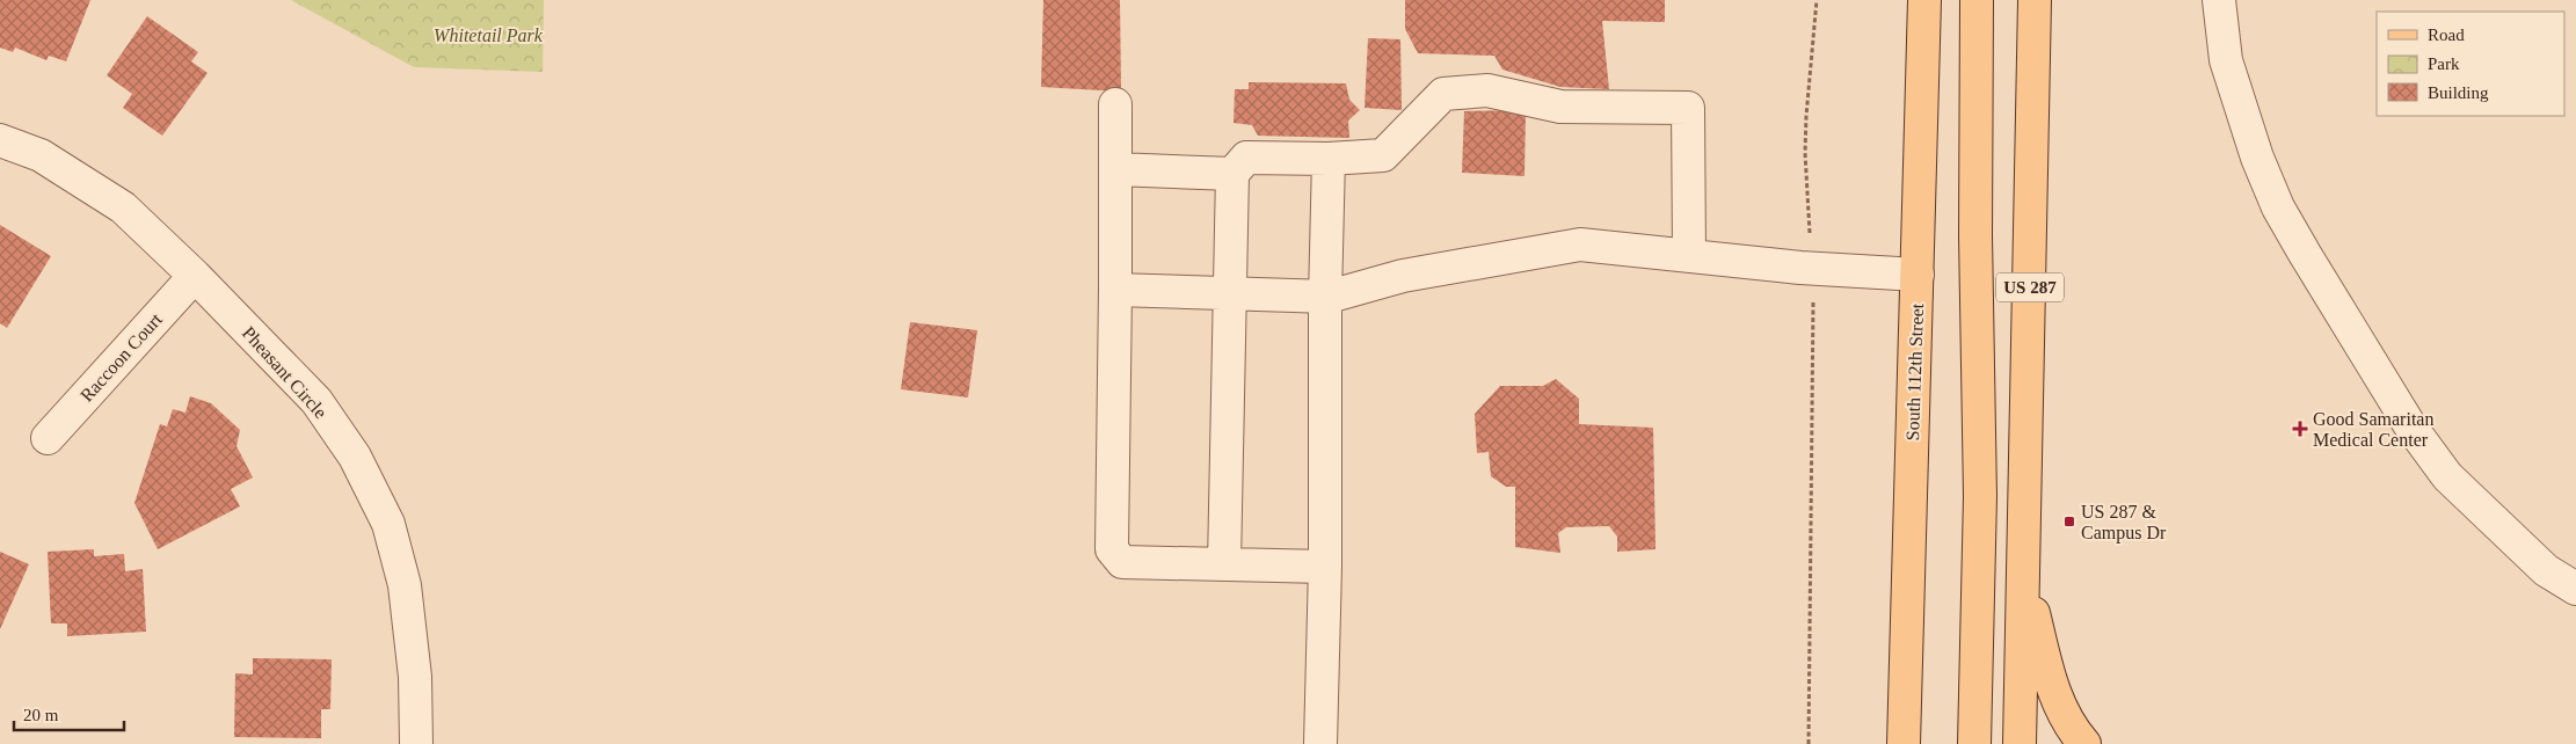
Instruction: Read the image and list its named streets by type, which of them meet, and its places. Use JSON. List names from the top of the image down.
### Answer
{
  "streets": {
    "main road": ["US 287", "South 112th Street"],
    "street": ["Raccoon Court", "Pheasant Circle"]
  },
  "crossings": [
    ["Raccoon Court", "Pheasant Circle"]
  ],
  "parks": ["Whitetail Park"],
  "places": {
    "health": ["Good Samaritan Medical Center"],
    "transit": ["US 287 & Campus Dr"]
  },
  "legend": ["Road", "Park", "Building"],
  "scale_bar": "20 m"
}
